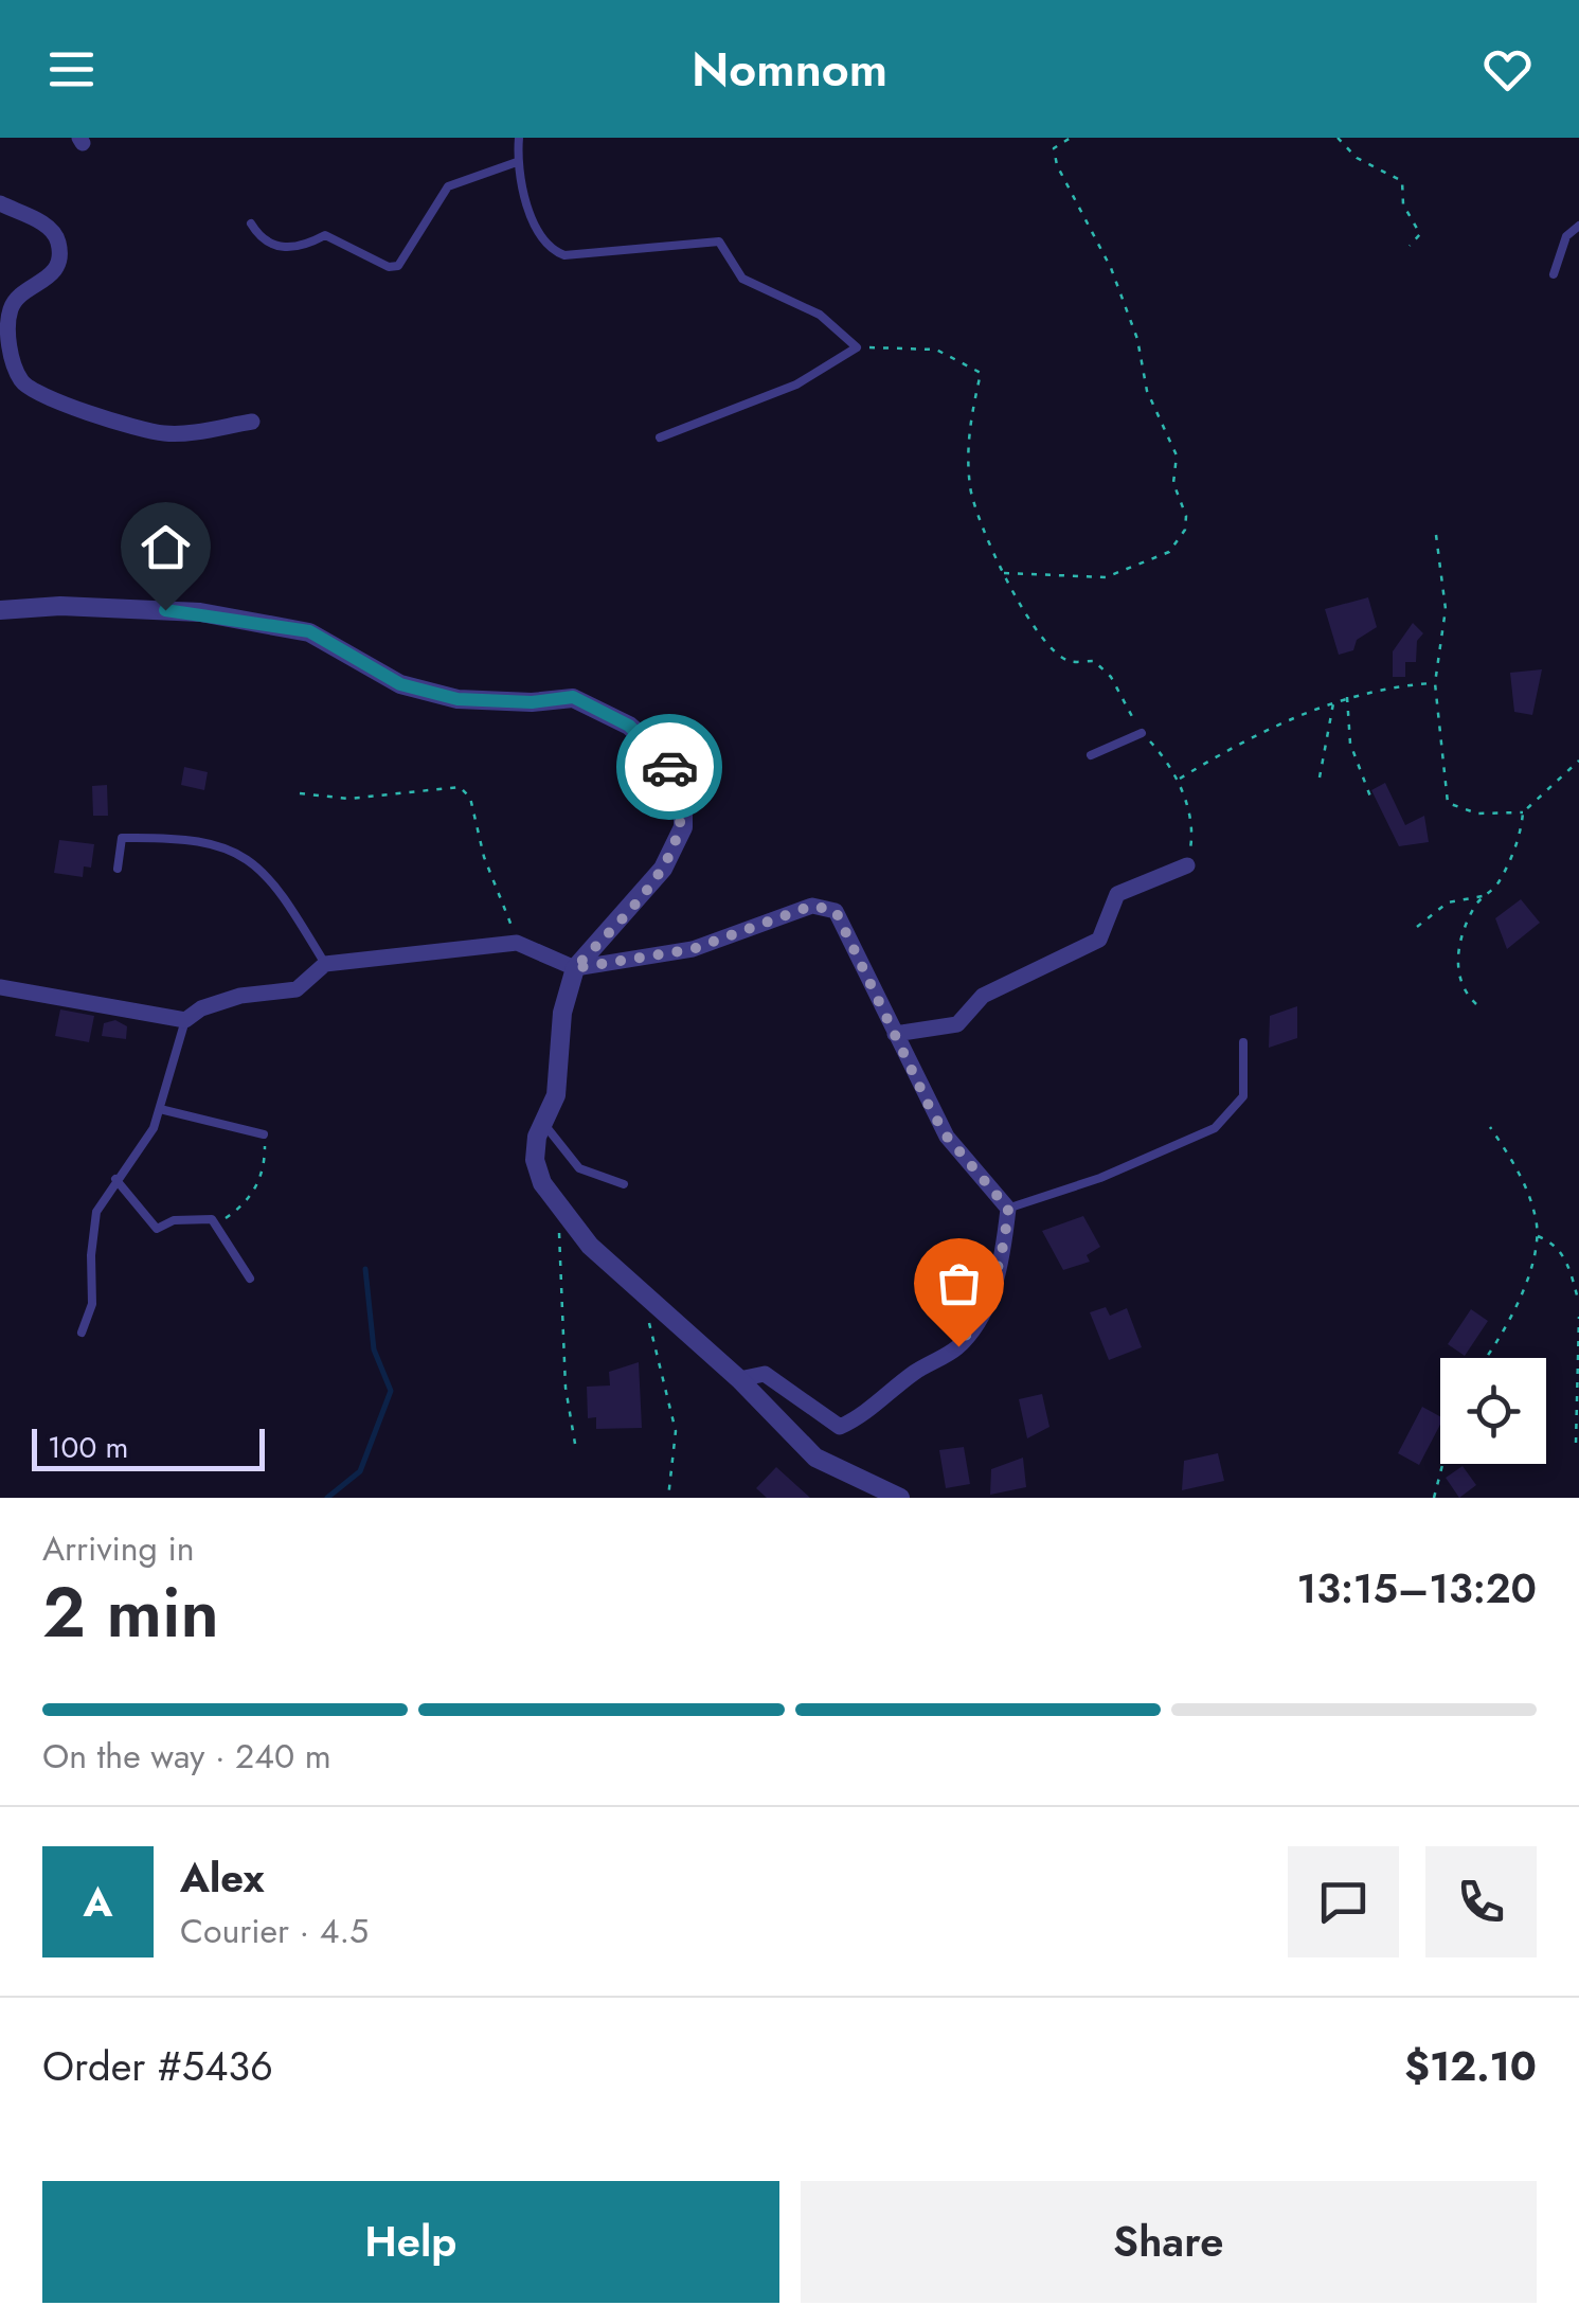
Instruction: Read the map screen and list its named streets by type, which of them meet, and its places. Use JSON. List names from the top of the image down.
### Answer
{
  "scale_bar": "100 m",
  "page": {
    "header": "Nomnom",
    "scale": "100 m",
    "heading": ["2 min", "Arriving in", "13:15–13:20"],
    "panel": [
      "Alex",
      "Courier · 4.5",
      "Order #5436",
      "$12.10"
    ],
    "bar": "On the way · 240 m",
    "round": "A",
    "buttons": ["Help", "Share"]
  }
}
